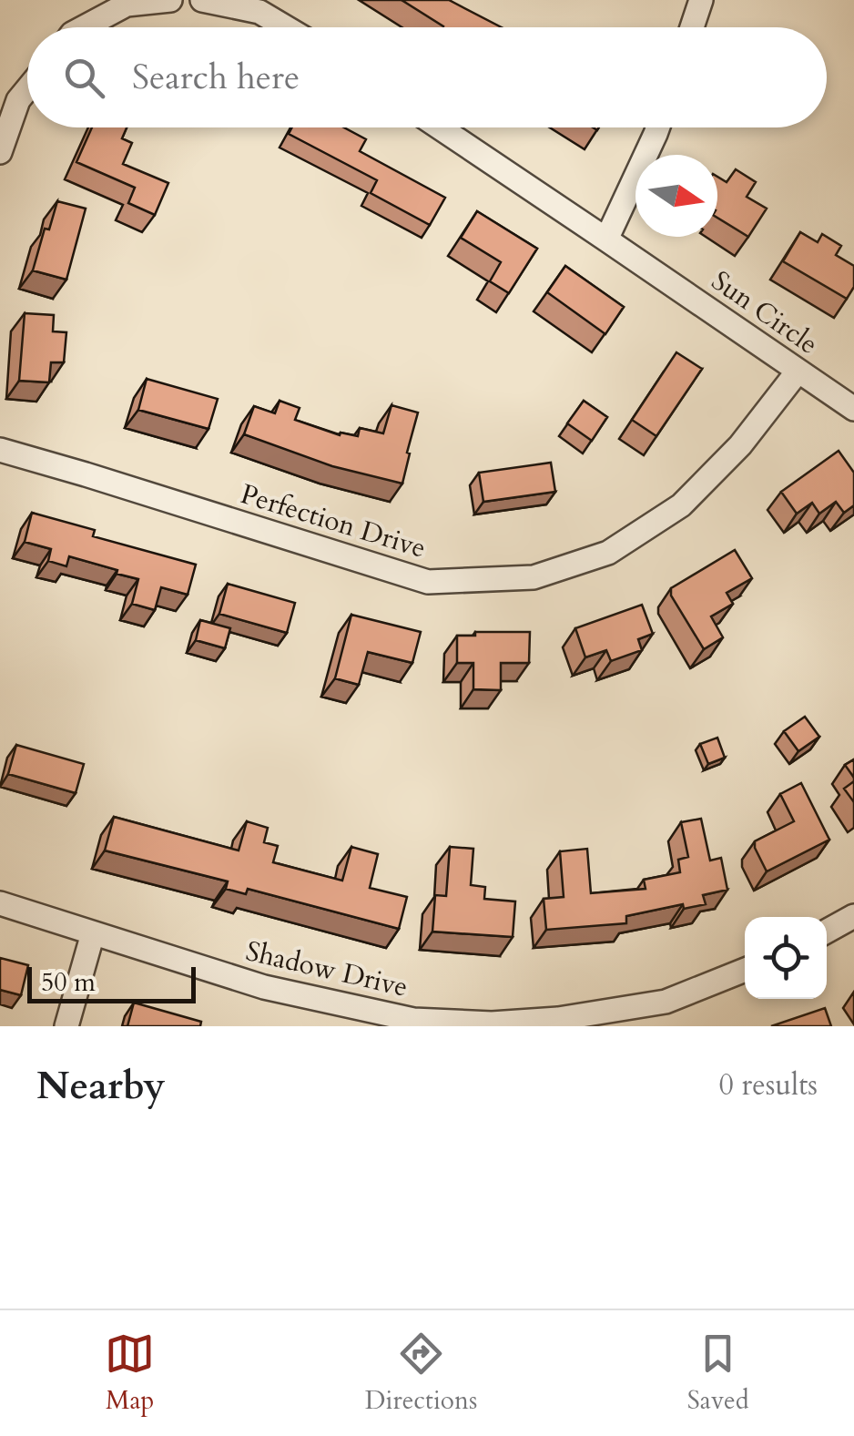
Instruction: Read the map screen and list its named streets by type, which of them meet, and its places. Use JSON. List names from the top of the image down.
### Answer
{
  "streets": {
    "street": ["Sun Circle", "Perfection Drive", "Shadow Drive"]
  },
  "crossings": [
    ["Sun Circle", "Perfection Drive"]
  ],
  "scale_bar": "50 m",
  "north": "right",
  "page": {
    "search": "Search here",
    "scale": "50 m",
    "heading": ["Nearby", "0 results"],
    "nav": ["Map", "Directions", "Saved"]
  }
}
